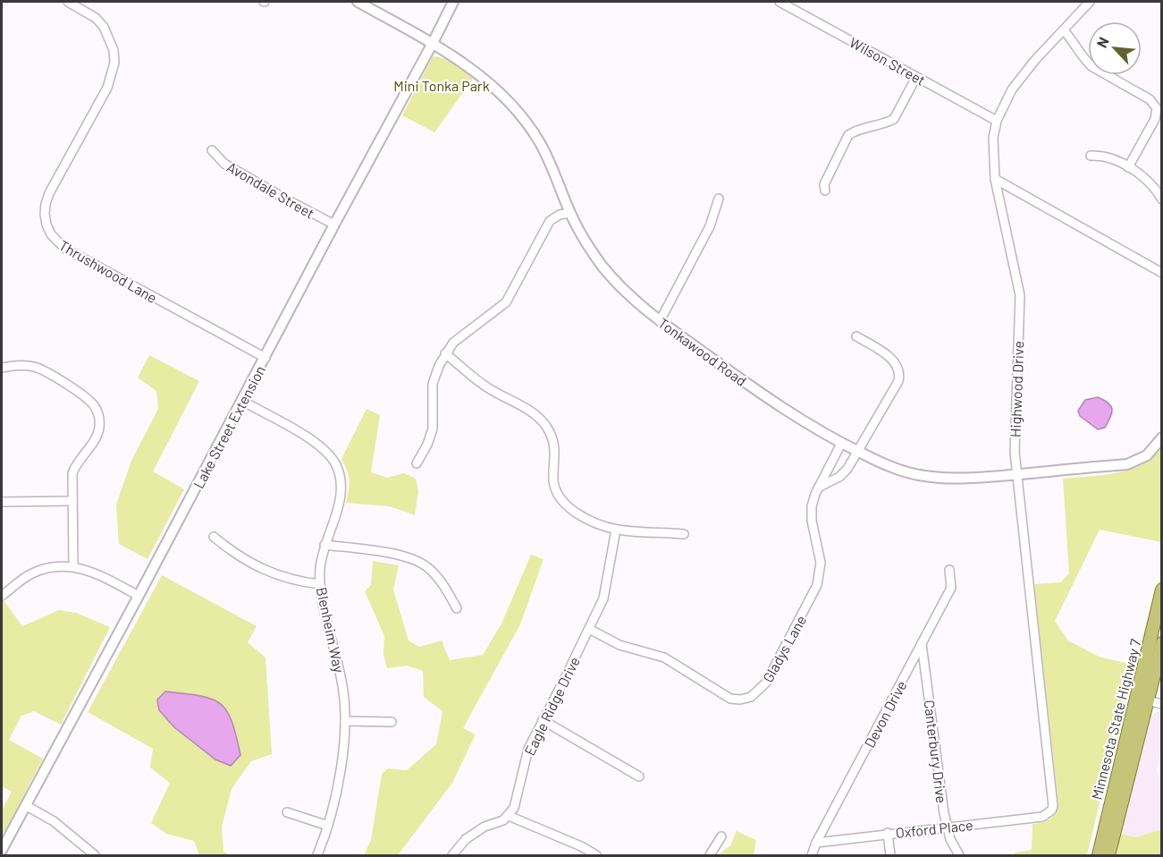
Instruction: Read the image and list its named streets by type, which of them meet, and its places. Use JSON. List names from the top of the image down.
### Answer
{
  "streets": {
    "main road": ["Minnesota State Highway 7"],
    "street": [
      "Wilson Street",
      "Avondale Street",
      "Thrushwood Lane",
      "Tonkawood Road",
      "Highwood Drive",
      "Lake Street Extension",
      "Blenheim Way",
      "Gladys Lane",
      "Eagle Ridge Drive",
      "Devon Drive",
      "Canterbury Drive",
      "Oxford Place"
    ]
  },
  "crossings": [
    ["Wilson Street", "Highwood Drive"],
    ["Avondale Street", "Lake Street Extension"],
    ["Thrushwood Lane", "Lake Street Extension"],
    ["Tonkawood Road", "Highwood Drive"],
    ["Tonkawood Road", "Lake Street Extension"],
    ["Tonkawood Road", "Gladys Lane"],
    ["Highwood Drive", "Oxford Place"],
    ["Lake Street Extension", "Blenheim Way"],
    ["Gladys Lane", "Eagle Ridge Drive"],
    ["Devon Drive", "Canterbury Drive"],
    ["Devon Drive", "Oxford Place"],
    ["Canterbury Drive", "Oxford Place"]
  ],
  "parks": ["Mini Tonka Park"],
  "north": "top left"
}
